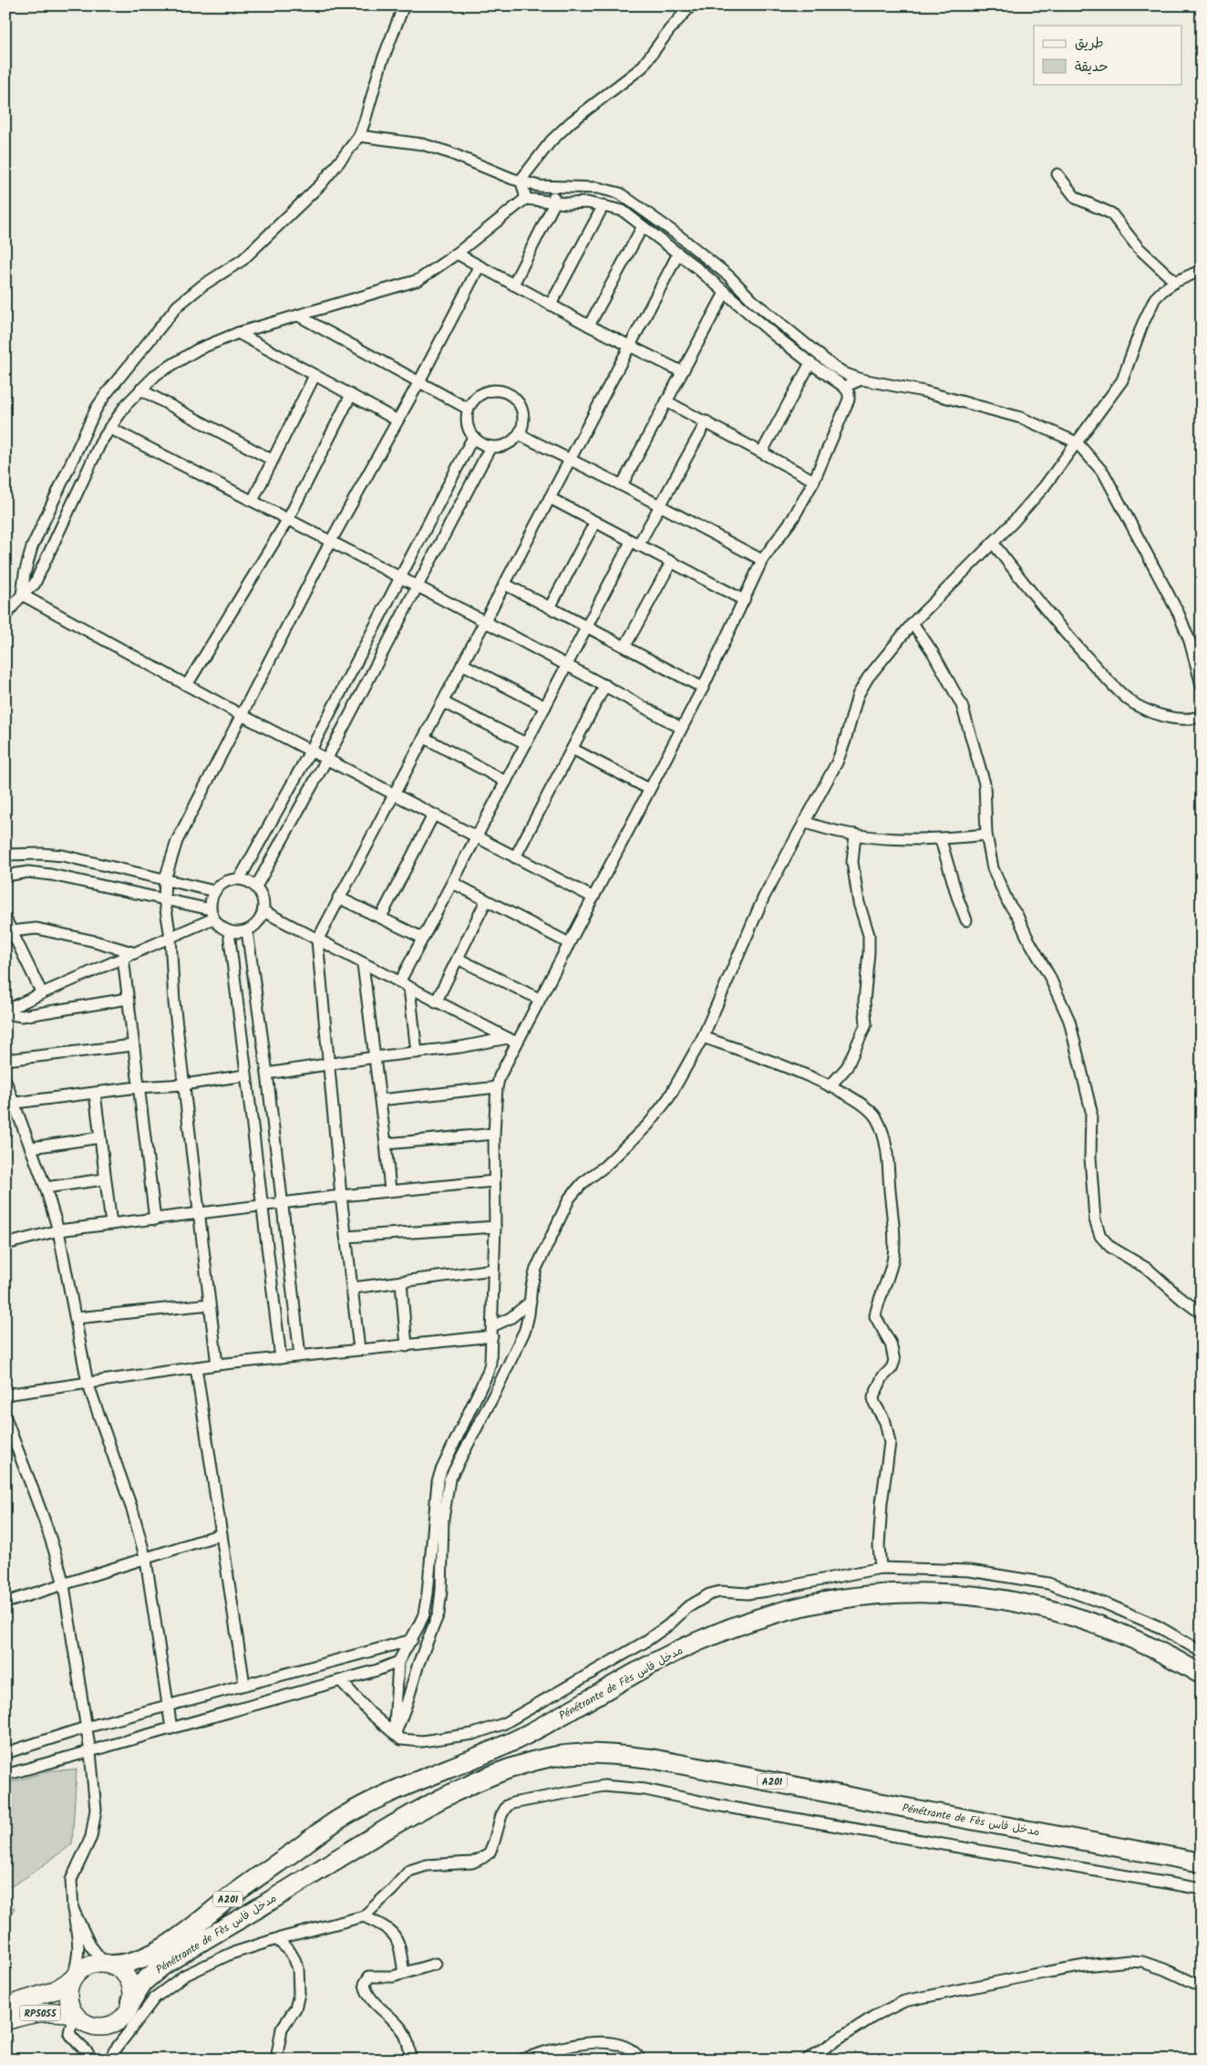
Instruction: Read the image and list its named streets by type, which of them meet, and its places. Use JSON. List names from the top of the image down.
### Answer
{
  "streets": {
    "highway": ["Pénétrante de Fès مدخل فاس", "A201", "RP5055"]
  },
  "crossings": [
    ["Pénétrante de Fès مدخل فاس", "RP5055"]
  ],
  "legend": ["طريق", "حديقة"]
}
